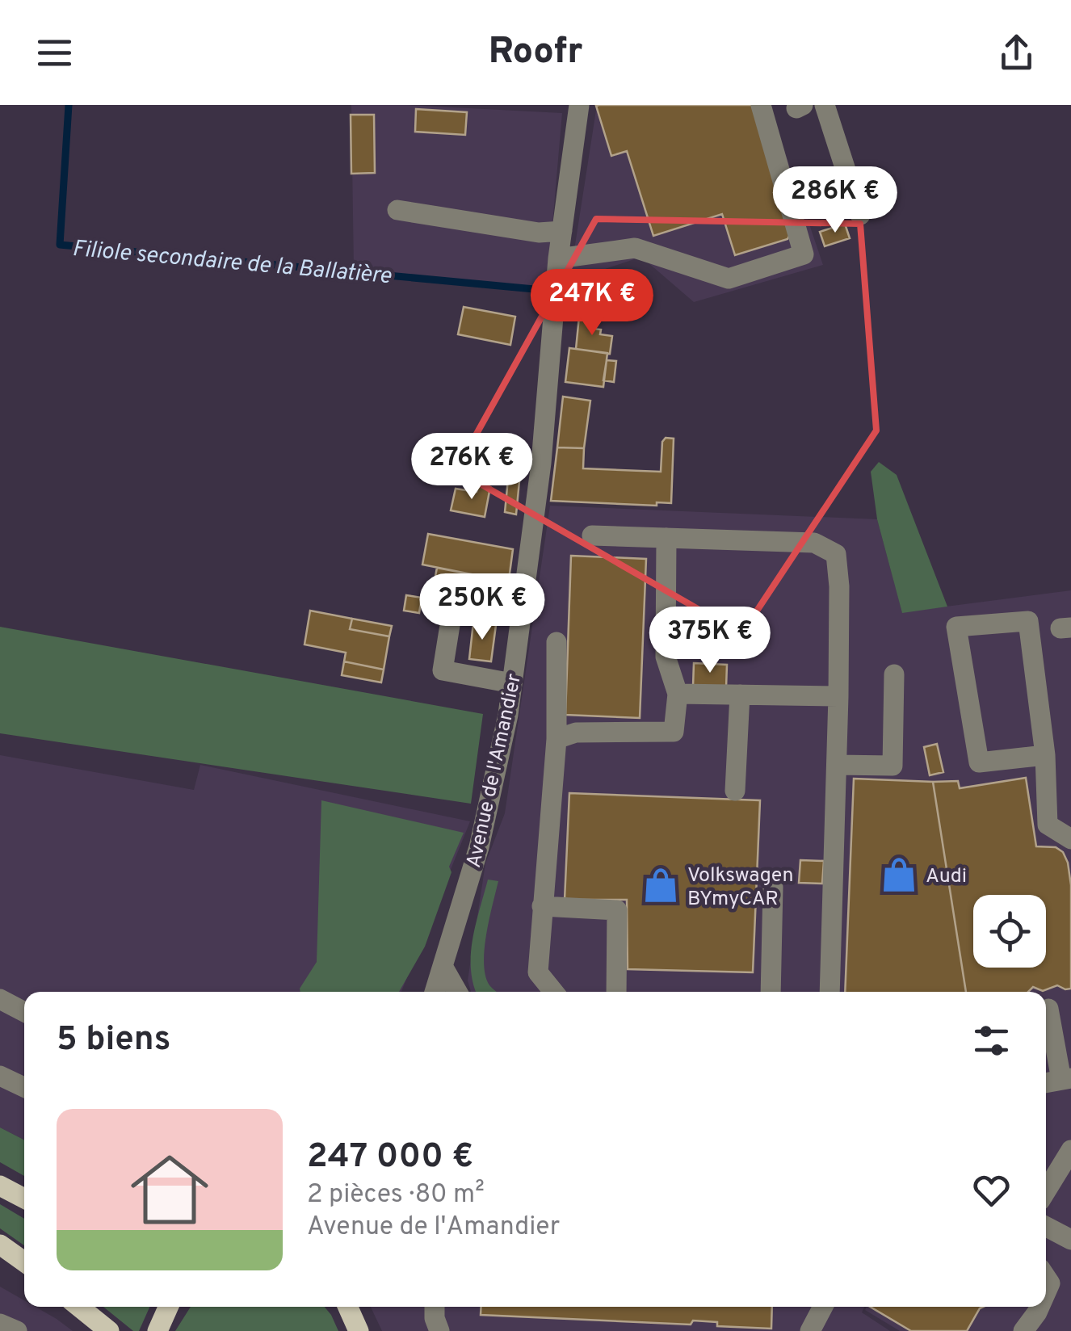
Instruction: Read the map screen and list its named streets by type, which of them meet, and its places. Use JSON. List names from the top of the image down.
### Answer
{
  "streets": {
    "street": ["Avenue de l'Amandier"]
  },
  "water": ["Filiole secondaire de la Ballatière"],
  "places": {
    "shop": ["Audi", "Volkswagen BYmyCAR"]
  },
  "page": {
    "header": "Roofr",
    "price": [
      "286K €",
      "247K €",
      "276K €",
      "250K €",
      "375K €"
    ],
    "heading": "5 biens",
    "list": [
      {
        "name": "247 000 €",
        "note": "2 pièces · 80 m² · Avenue de l'Amandier"
      }
    ]
  }
}
